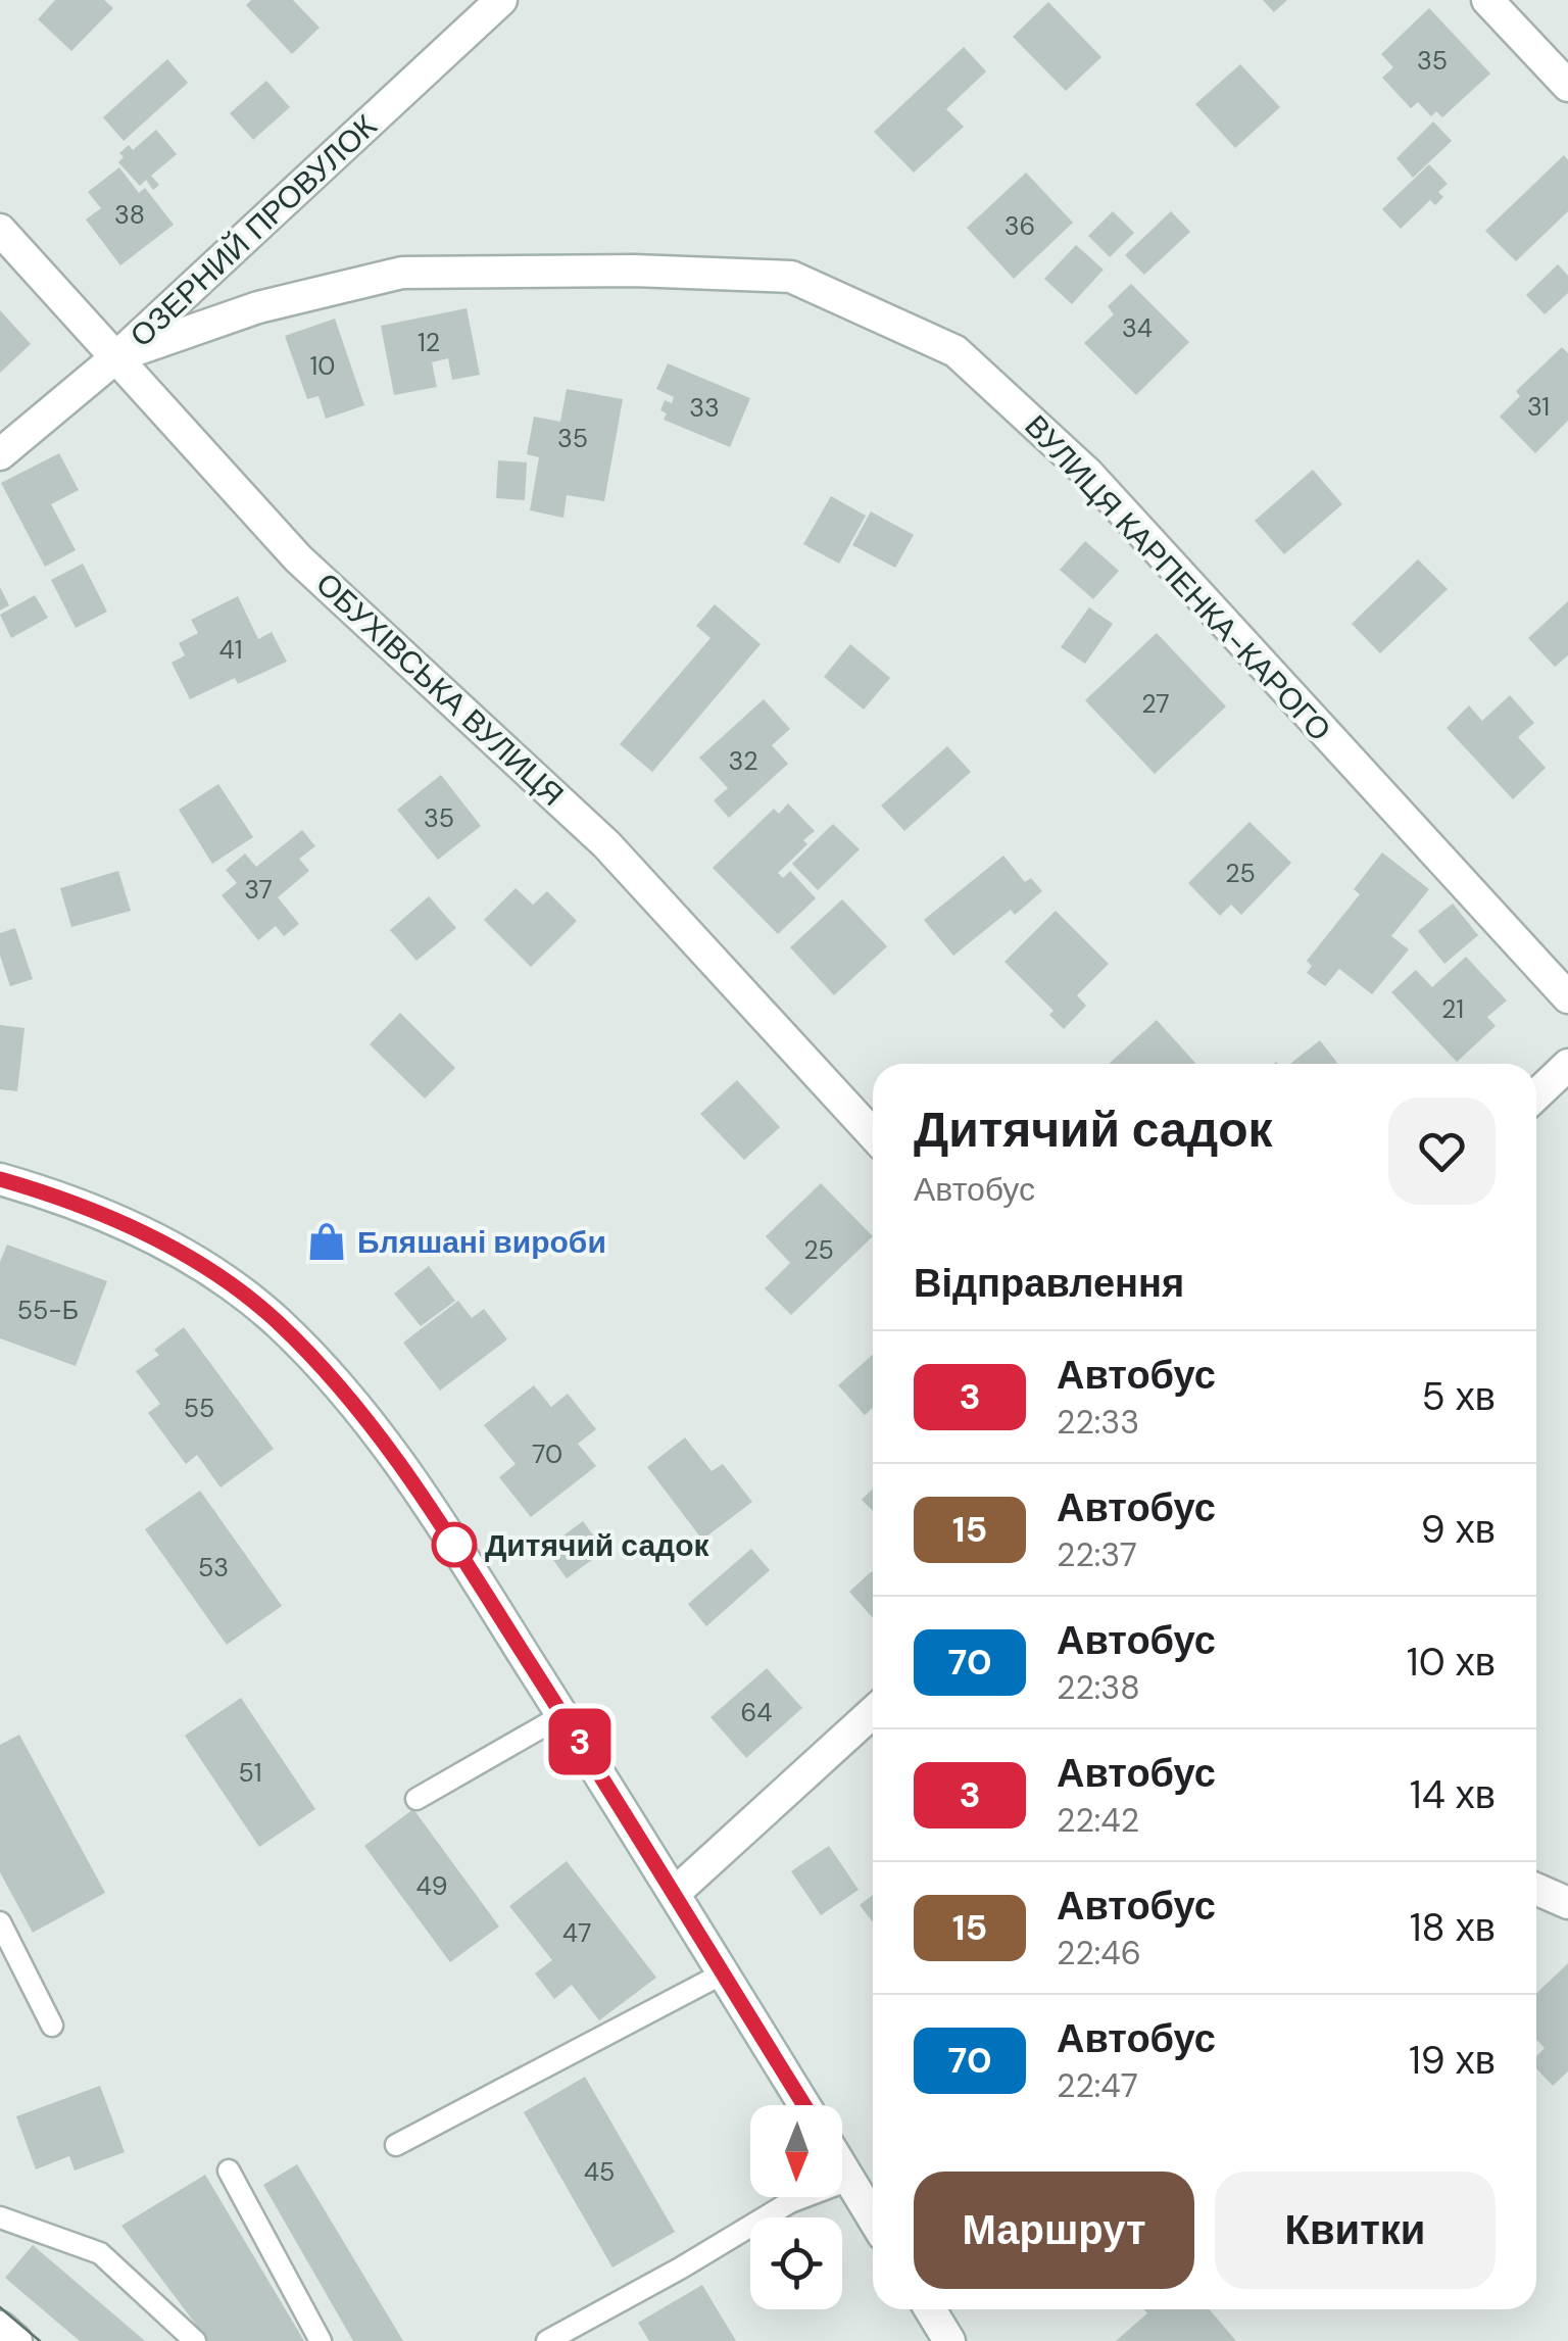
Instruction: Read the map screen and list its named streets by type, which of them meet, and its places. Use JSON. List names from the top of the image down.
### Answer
{
  "streets": {
    "street": ["ОЗЕРНИЙ ПРОВУЛОК", "ВУЛИЦЯ КАРПЕНКА-КАРОГО", "ОБУХІВСЬКА ВУЛИЦЯ"]
  },
  "crossings": [
    ["ОЗЕРНИЙ ПРОВУЛОК", "ВУЛИЦЯ КАРПЕНКА-КАРОГО"],
    ["ОЗЕРНИЙ ПРОВУЛОК", "ОБУХІВСЬКА ВУЛИЦЯ"],
    ["ВУЛИЦЯ КАРПЕНКА-КАРОГО", "ОБУХІВСЬКА ВУЛИЦЯ"]
  ],
  "places": {
    "shop": ["Бляшані вироби"],
    "other": ["Дитячий садок"]
  },
  "lines": ["bus line 3"],
  "house_numbers": [
    "35",
    "38",
    "36",
    "34",
    "12",
    "10",
    "31",
    "33",
    "35",
    "41",
    "27",
    "32",
    "35",
    "25",
    "37",
    "21",
    "25",
    "55-Б",
    "55",
    "70",
    "53",
    "64",
    "51",
    "49",
    "47",
    "45"
  ],
  "north": "bottom",
  "page": {
    "on_map": "3",
    "heading": [
      ["Дитячий садок", "Автобус"],
      "Відправлення"
    ],
    "list": [
      {
        "mark": "3",
        "name": "Автобус",
        "note": "22:33",
        "value": "5 хв"
      },
      {
        "mark": "15",
        "name": "Автобус",
        "note": "22:37",
        "value": "9 хв"
      },
      {
        "mark": "70",
        "name": "Автобус",
        "note": "22:38",
        "value": "10 хв"
      },
      {
        "mark": "3",
        "name": "Автобус",
        "note": "22:42",
        "value": "14 хв"
      },
      {
        "mark": "15",
        "name": "Автобус",
        "note": "22:46",
        "value": "18 хв"
      },
      {
        "mark": "70",
        "name": "Автобус",
        "note": "22:47",
        "value": "19 хв"
      }
    ],
    "buttons": ["Маршрут", "Квитки"]
  }
}
